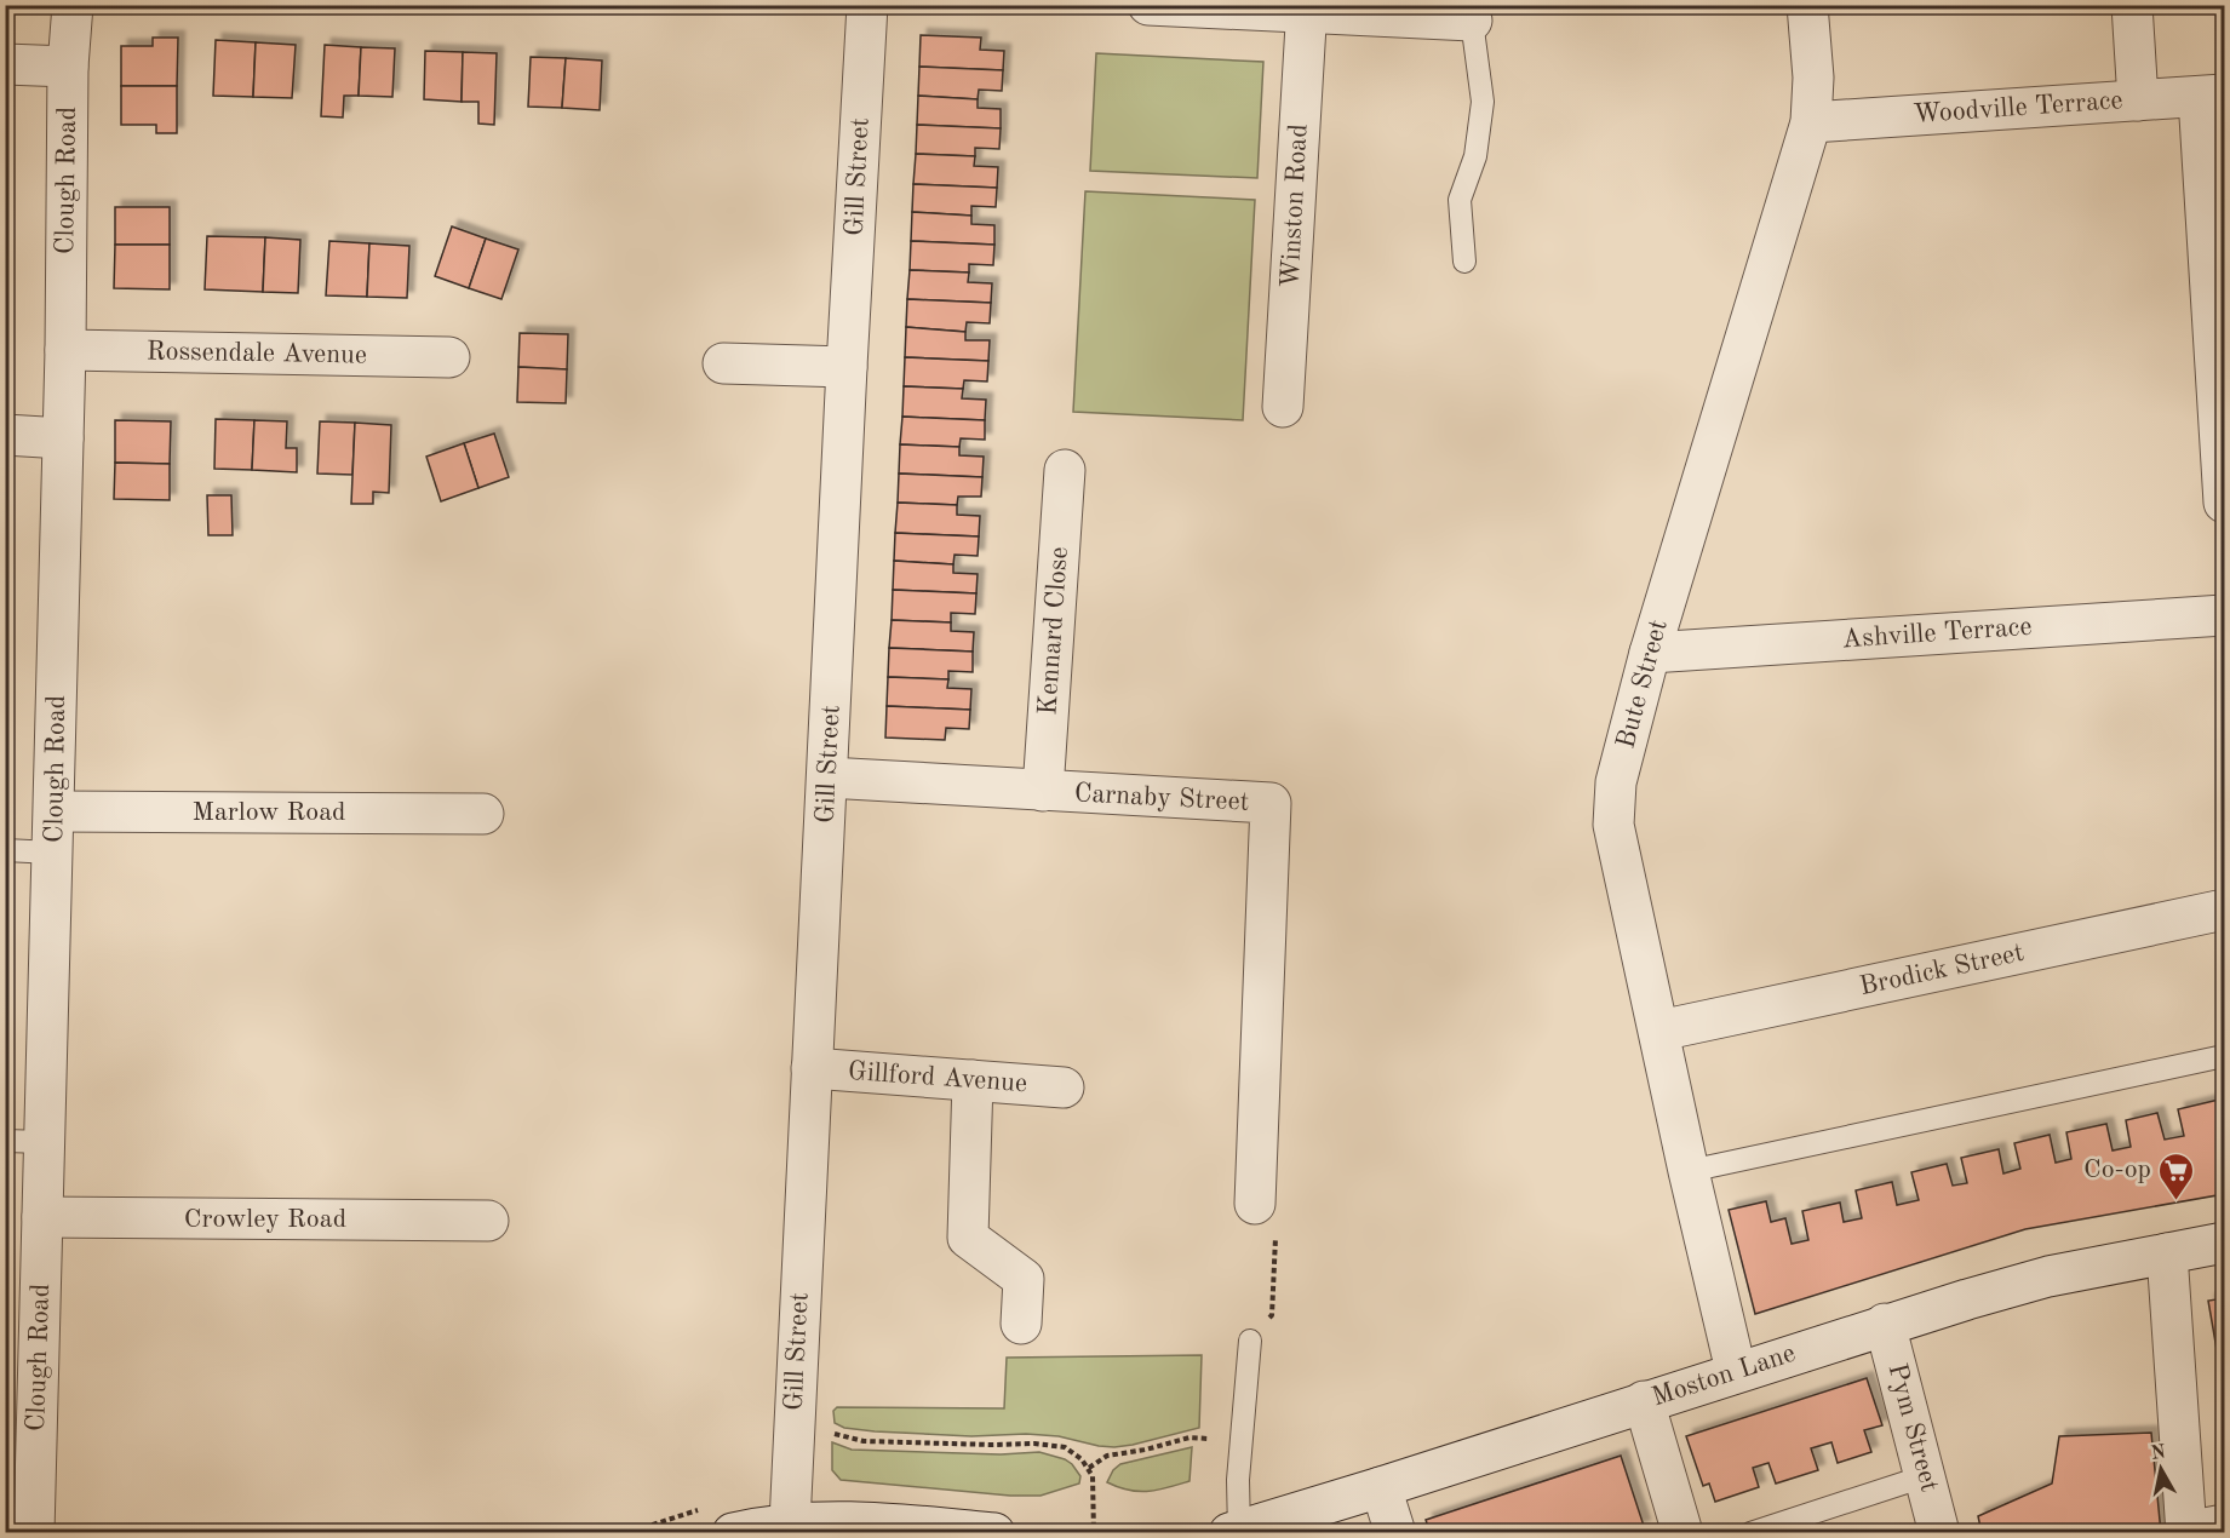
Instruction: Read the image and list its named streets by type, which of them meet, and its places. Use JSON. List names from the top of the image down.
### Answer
{
  "streets": {
    "street": [
      "Woodville Terrace",
      "Gill Street",
      "Clough Road",
      "Winston Road",
      "Rossendale Avenue",
      "Kennard Close",
      "Ashville Terrace",
      "Bute Street",
      "Carnaby Street",
      "Marlow Road",
      "Brodick Street",
      "Gillford Avenue",
      "Crowley Road",
      "Moston Lane",
      "Pym Street"
    ]
  },
  "crossings": [
    ["Woodville Terrace", "Bute Street"],
    ["Gill Street", "Carnaby Street"],
    ["Gill Street", "Gillford Avenue"],
    ["Clough Road", "Rossendale Avenue"],
    ["Clough Road", "Marlow Road"],
    ["Clough Road", "Crowley Road"],
    ["Kennard Close", "Carnaby Street"],
    ["Ashville Terrace", "Bute Street"],
    ["Bute Street", "Brodick Street"],
    ["Bute Street", "Moston Lane"],
    ["Moston Lane", "Pym Street"]
  ],
  "places": {
    "supermarket": ["Co-op"]
  },
  "north": "top"
}
